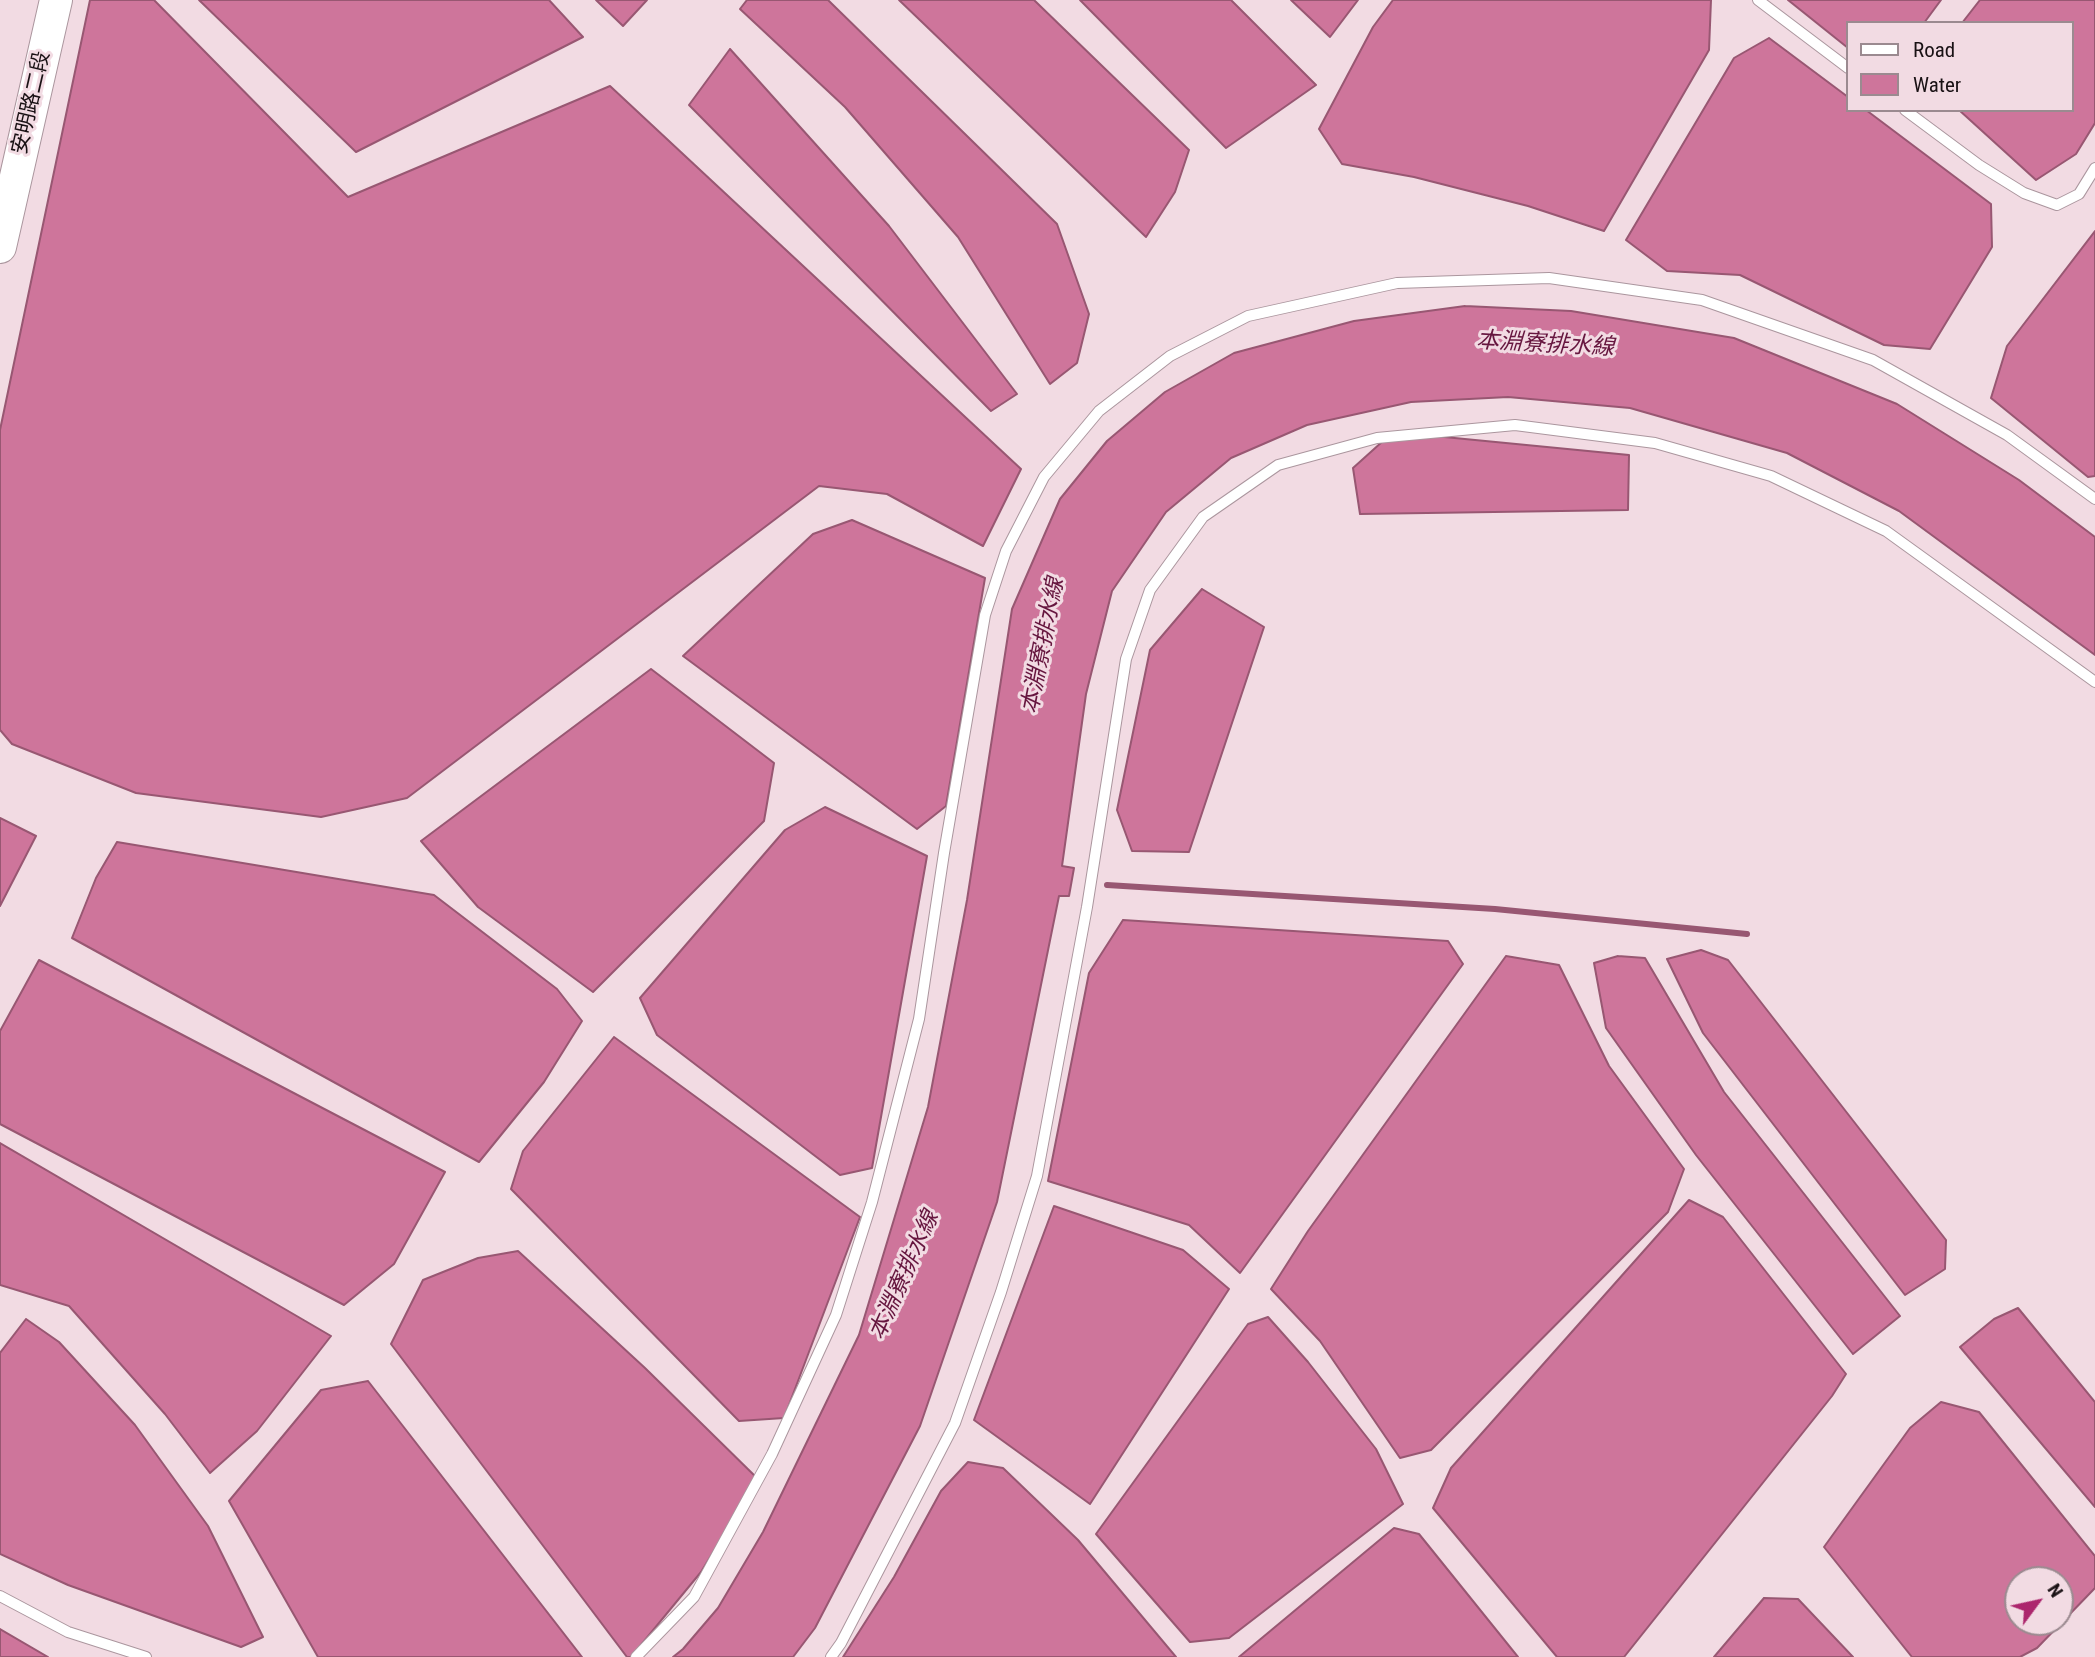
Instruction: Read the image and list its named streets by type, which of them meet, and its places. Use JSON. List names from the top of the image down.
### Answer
{
  "streets": {
    "main road": ["安明路二段"]
  },
  "water": ["本淵寮排水線"],
  "legend": ["Road", "Water"],
  "north": "top right"
}
